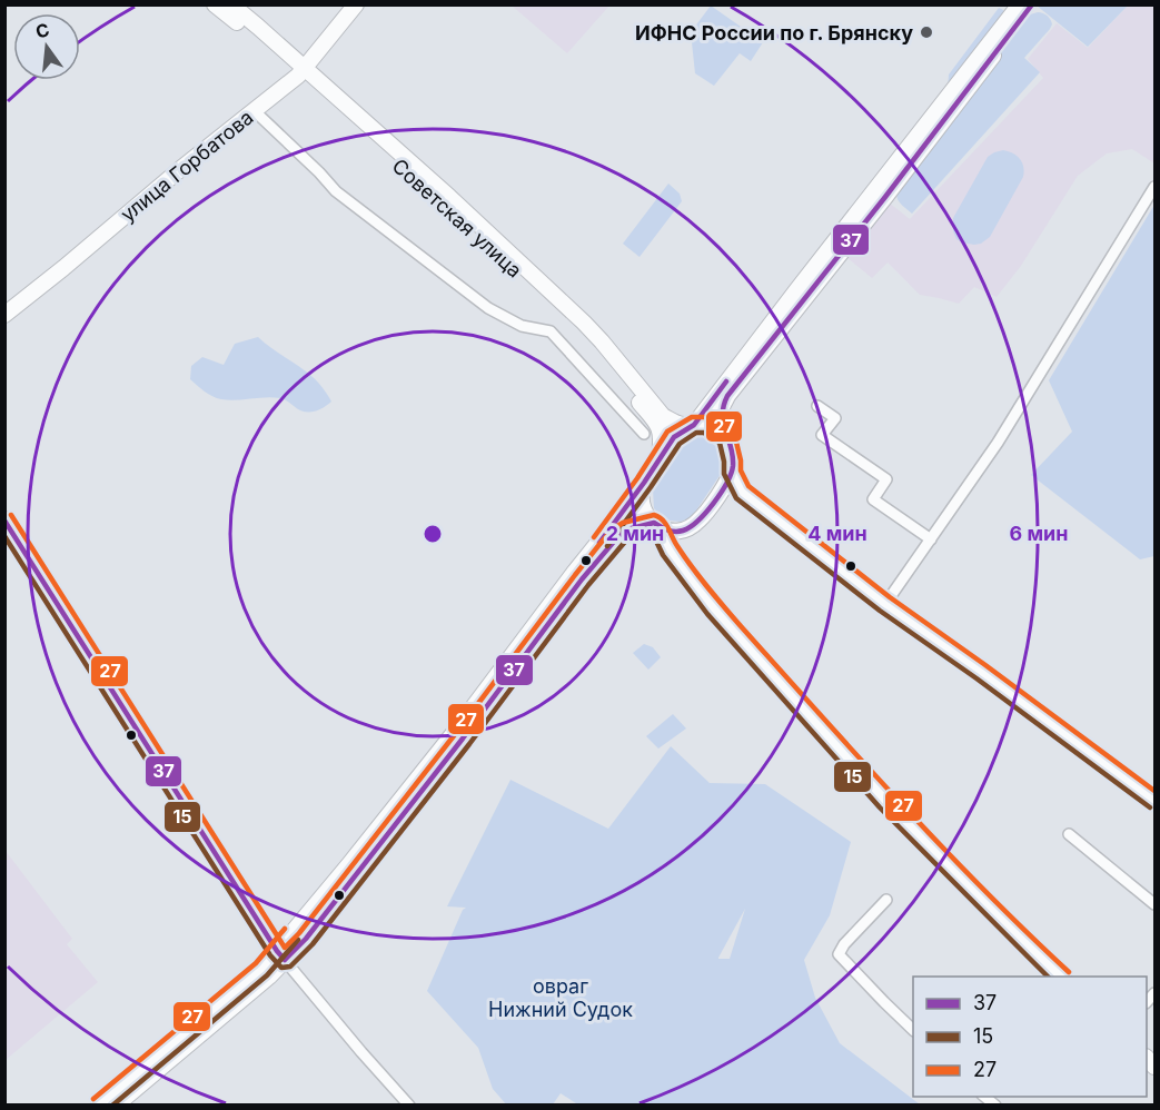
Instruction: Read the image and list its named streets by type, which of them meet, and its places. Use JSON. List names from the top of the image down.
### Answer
{
  "streets": {
    "main road": ["улица Горбатова", "Советская улица"]
  },
  "crossings": [
    ["улица Горбатова", "Советская улица"]
  ],
  "parks": ["овраг Нижний Судок"],
  "places": ["ИФНС России по г. Брянску"],
  "lines": ["transit line 37", "transit line 27", "transit line 15"],
  "legend": ["37", "15", "27"],
  "north": "top",
  "rings": ["2 мин", "4 мин", "6 мин"]
}
